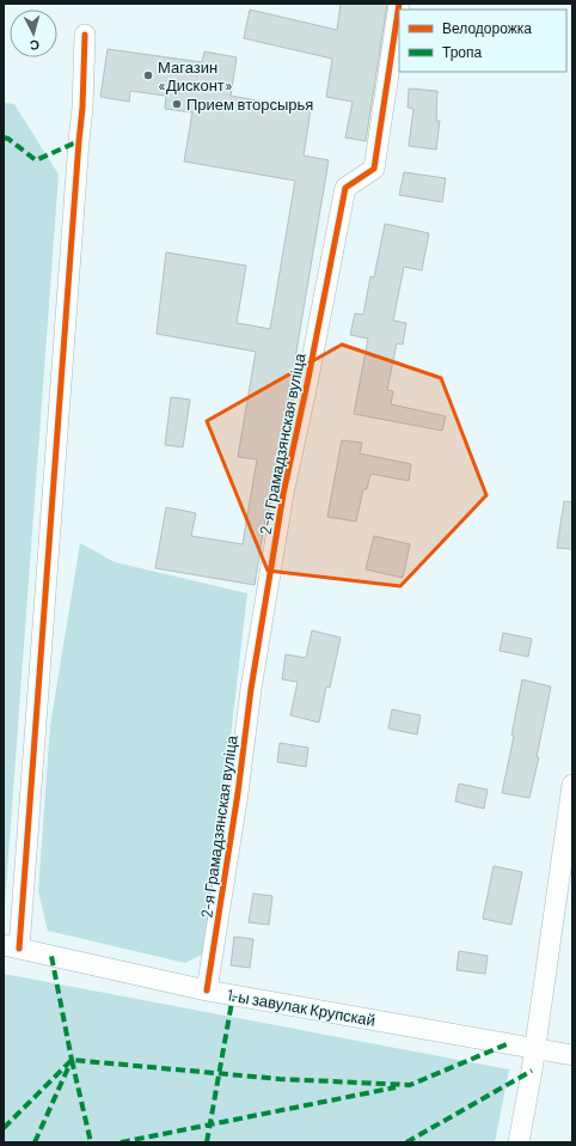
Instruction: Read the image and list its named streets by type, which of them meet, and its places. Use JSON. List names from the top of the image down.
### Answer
{
  "streets": {
    "street": ["2-я Грамадзянская вуліца", "1-ы завулак Крупскай"]
  },
  "crossings": [
    ["2-я Грамадзянская вуліца", "1-ы завулак Крупскай"]
  ],
  "places": ["Магазин «Дисконт»", "Прием вторсырья"],
  "legend": ["Велодорожка", "Тропа"],
  "north": "bottom"
}
